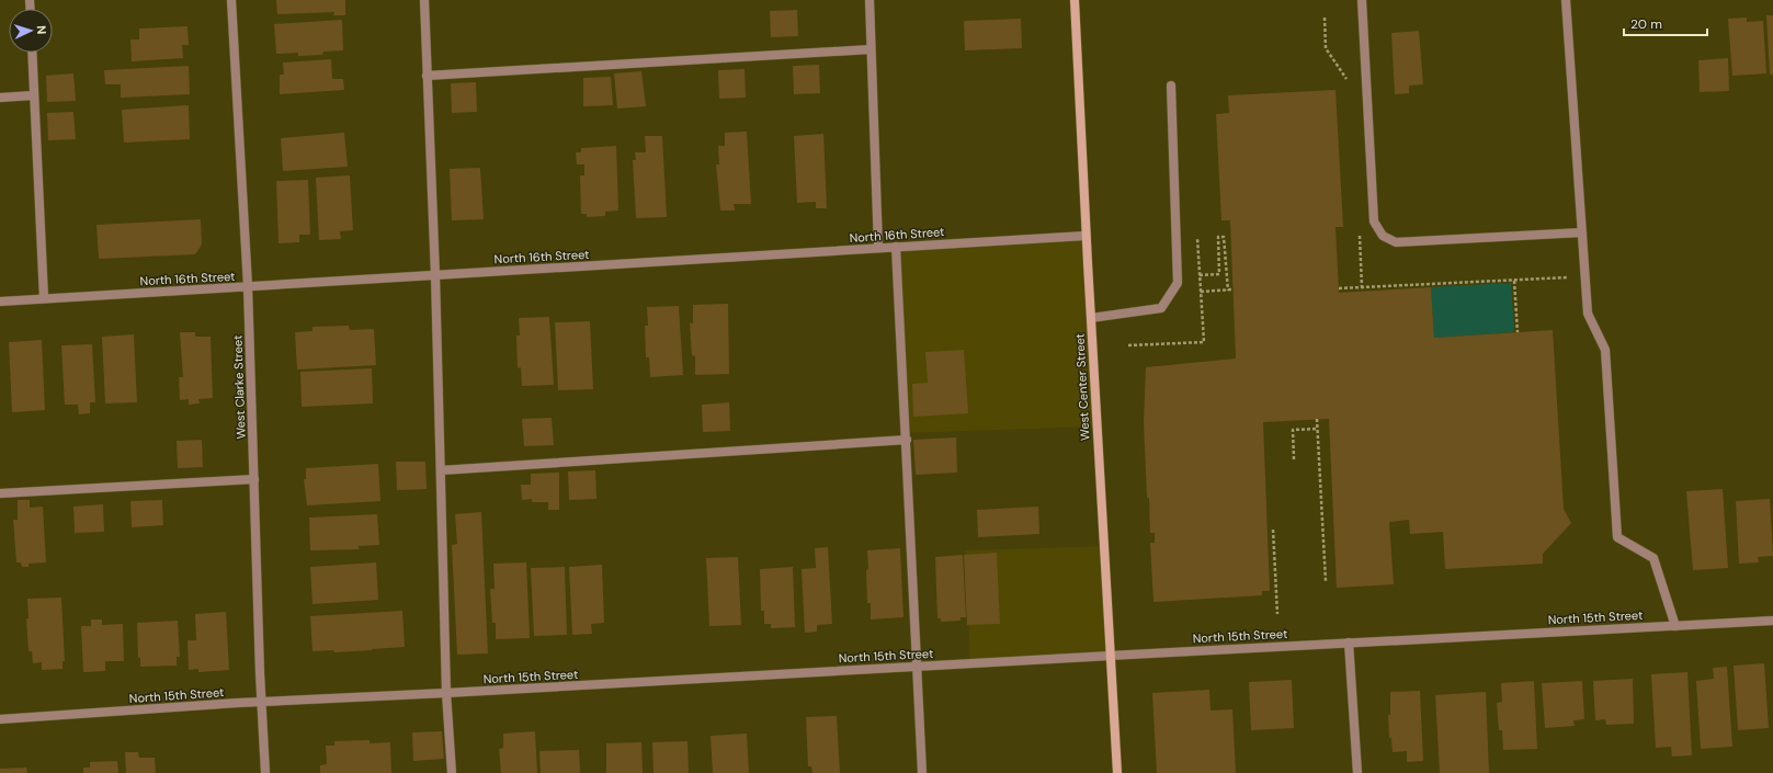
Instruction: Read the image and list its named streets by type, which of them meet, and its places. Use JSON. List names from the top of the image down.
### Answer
{
  "streets": {
    "street": [
      "North 16th Street",
      "West Clarke Street",
      "West Center Street",
      "North 15th Street"
    ]
  },
  "crossings": [
    ["North 16th Street", "West Clarke Street"],
    ["North 16th Street", "West Center Street"],
    ["West Clarke Street", "North 15th Street"],
    ["West Center Street", "North 15th Street"]
  ],
  "scale_bar": "20 m",
  "north": "right"
}
